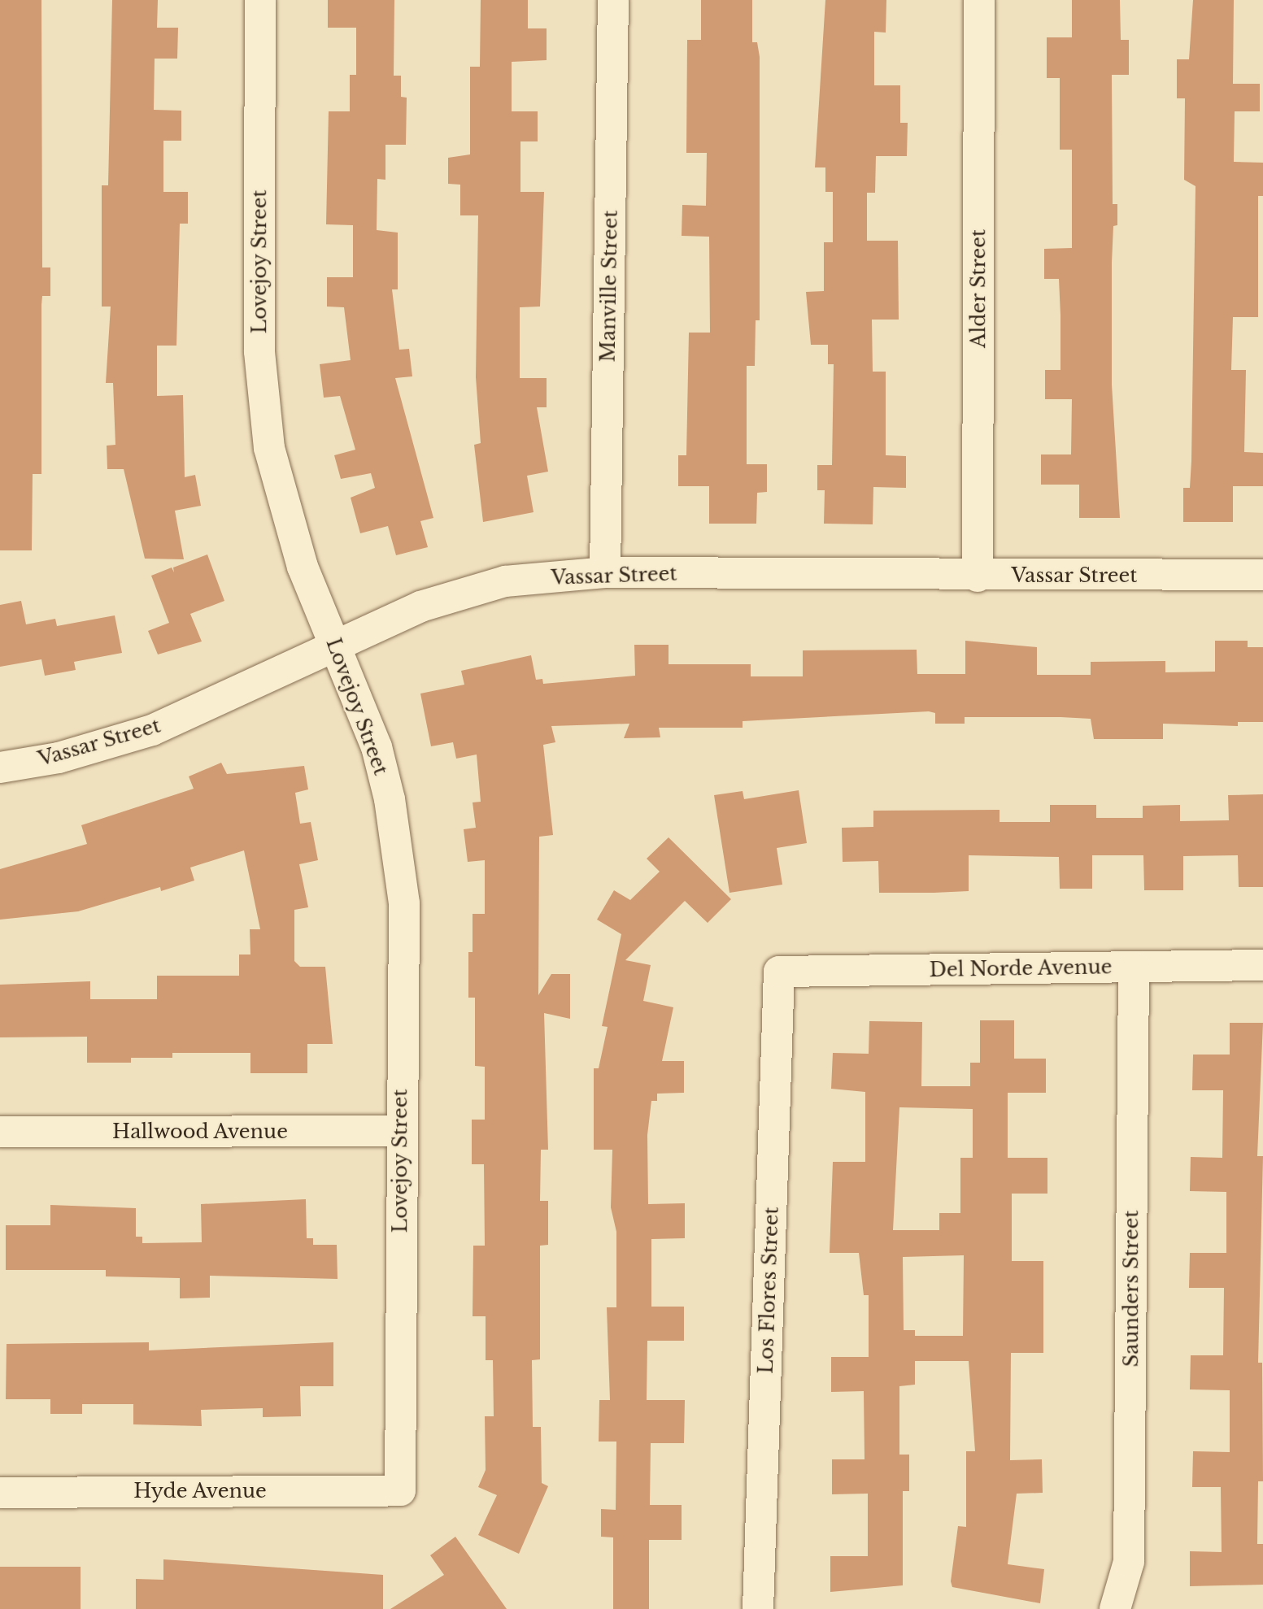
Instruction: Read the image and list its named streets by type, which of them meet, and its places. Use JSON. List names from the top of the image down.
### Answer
{
  "streets": {
    "street": [
      "Lovejoy Street",
      "Manville Street",
      "Alder Street",
      "Vassar Street",
      "Del Norde Avenue",
      "Hallwood Avenue",
      "Saunders Street",
      "Los Flores Street",
      "Hyde Avenue"
    ]
  },
  "crossings": [
    ["Lovejoy Street", "Vassar Street"],
    ["Lovejoy Street", "Hallwood Avenue"],
    ["Lovejoy Street", "Hyde Avenue"],
    ["Manville Street", "Vassar Street"],
    ["Alder Street", "Vassar Street"],
    ["Del Norde Avenue", "Saunders Street"],
    ["Del Norde Avenue", "Los Flores Street"]
  ]
}
